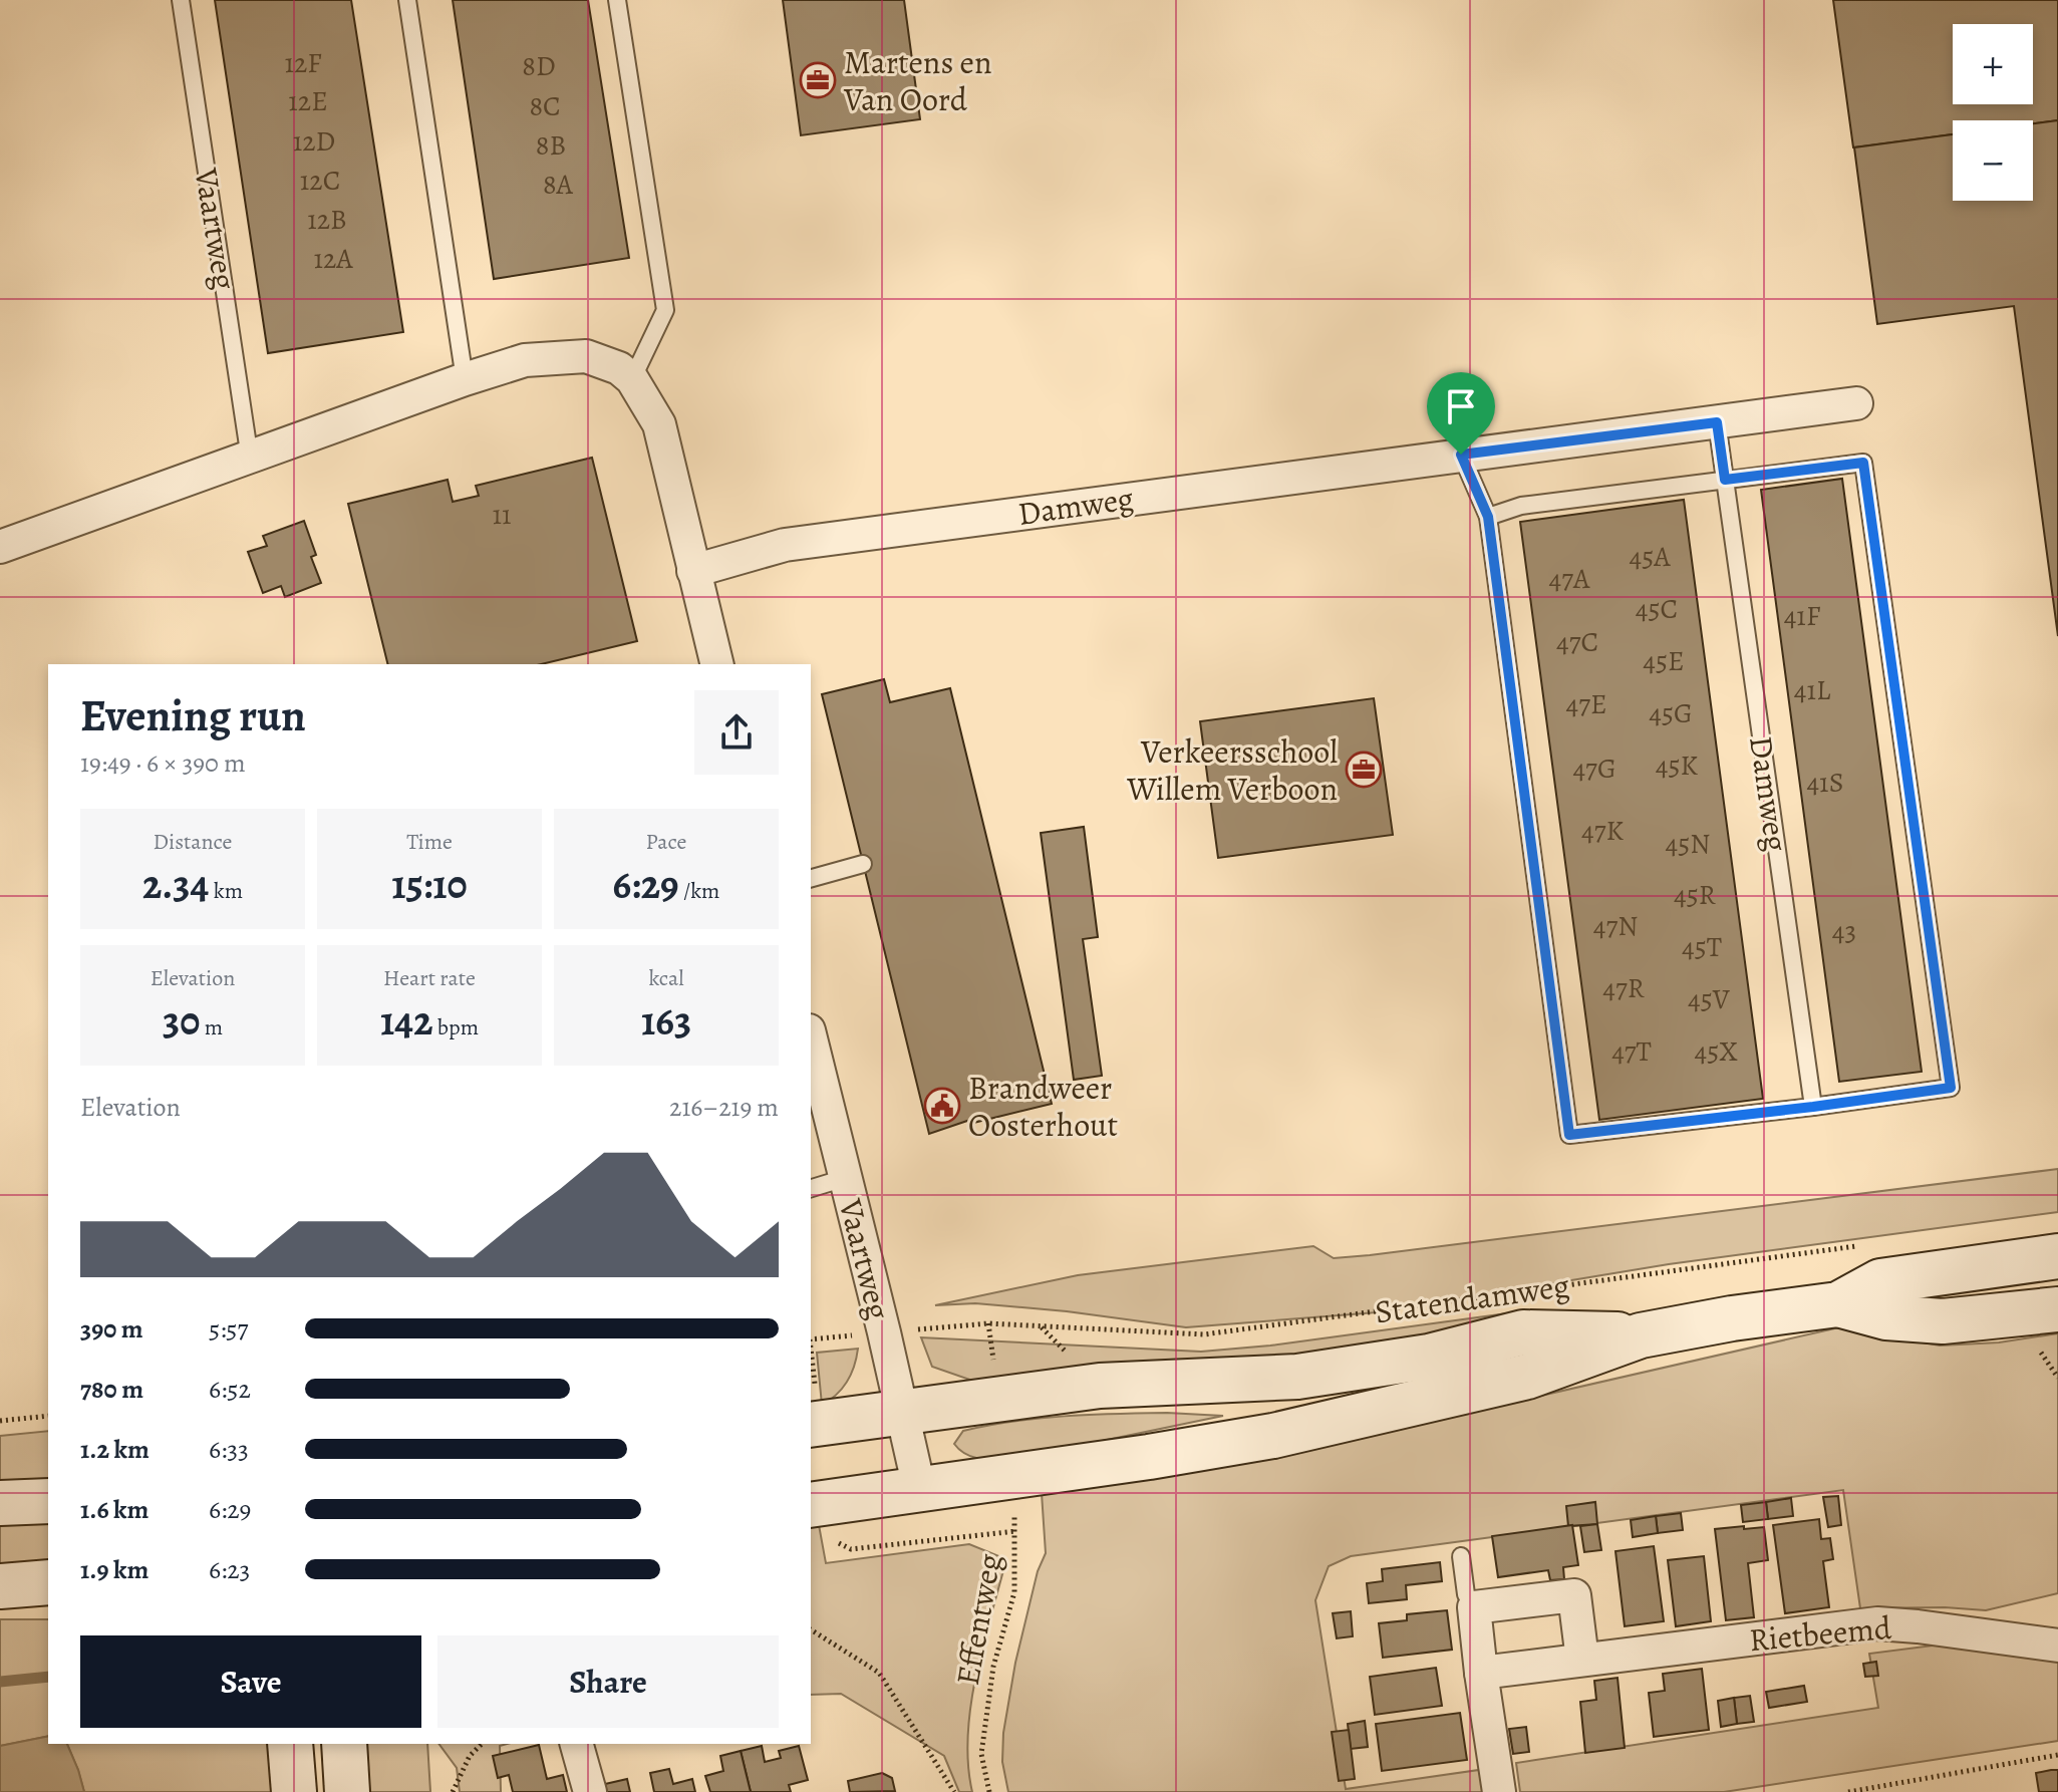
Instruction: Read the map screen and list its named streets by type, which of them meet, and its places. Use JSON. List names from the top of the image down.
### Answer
{
  "streets": {
    "main road": ["Statendamweg"],
    "street": ["Vaartweg", "Damweg", "Rietbeemd"],
    "path": ["Effentweg"]
  },
  "crossings": [
    ["Vaartweg", "Statendamweg"],
    ["Statendamweg", "Effentweg"]
  ],
  "places": {
    "office": ["Martens en Van Oord", "Verkeersschool Willem Verboon"],
    "public building": ["Brandweer Oosterhout"]
  },
  "house_numbers": [
    "12F",
    "8D",
    "12E",
    "8C",
    "12D",
    "8B",
    "12C",
    "8A",
    "12B",
    "12A",
    "11",
    "45A",
    "47A",
    "45C",
    "41F",
    "47C",
    "45E",
    "41L",
    "47E",
    "45G",
    "45K",
    "47G",
    "41S",
    "47K",
    "45N",
    "45R",
    "47N",
    "43",
    "45T",
    "47R",
    "45V",
    "47T",
    "45X"
  ],
  "page": {
    "map_buttons": ["+", "−"],
    "heading": ["Evening run", "19:49 · 6 × 390 m"],
    "stats": [
      ["Distance", "2.34 km"],
      ["Time", "15:10"],
      ["Pace", "6:29 /km"],
      ["Elevation", "30 m"],
      ["Heart rate", "142 bpm"],
      ["kcal", "163"]
    ],
    "chart": ["Elevation", "216–219 m"],
    "list": [
      {
        "name": "390 m",
        "note": "5:57"
      },
      {
        "name": "780 m",
        "note": "6:52"
      },
      {
        "name": "1.2 km",
        "note": "6:33"
      },
      {
        "name": "1.6 km",
        "note": "6:29"
      },
      {
        "name": "1.9 km",
        "note": "6:23"
      }
    ],
    "buttons": ["Save", "Share"]
  }
}
